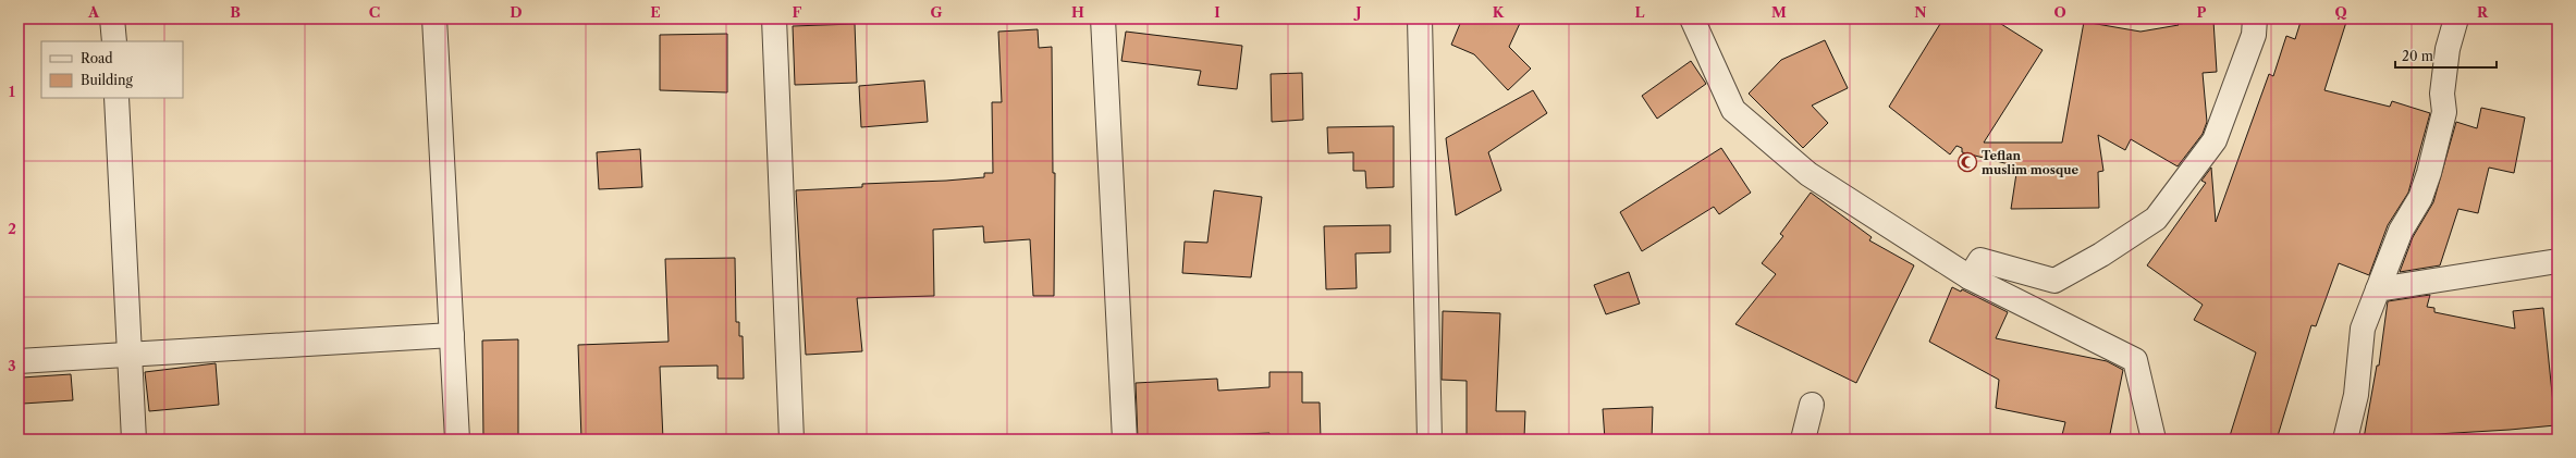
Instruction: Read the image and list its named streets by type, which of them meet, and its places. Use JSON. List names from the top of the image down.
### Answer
{
  "places": {
    "mosque": ["Teflan muslim mosque"]
  },
  "legend": ["Road", "Building"],
  "scale_bar": "20 m",
  "grid": {
    "columns": [
      "A",
      "B",
      "C",
      "D",
      "E",
      "F",
      "G",
      "H",
      "I",
      "J",
      "K",
      "L",
      "M",
      "N",
      "O",
      "P",
      "Q",
      "R"
    ],
    "rows": ["1", "2", "3"]
  }
}
